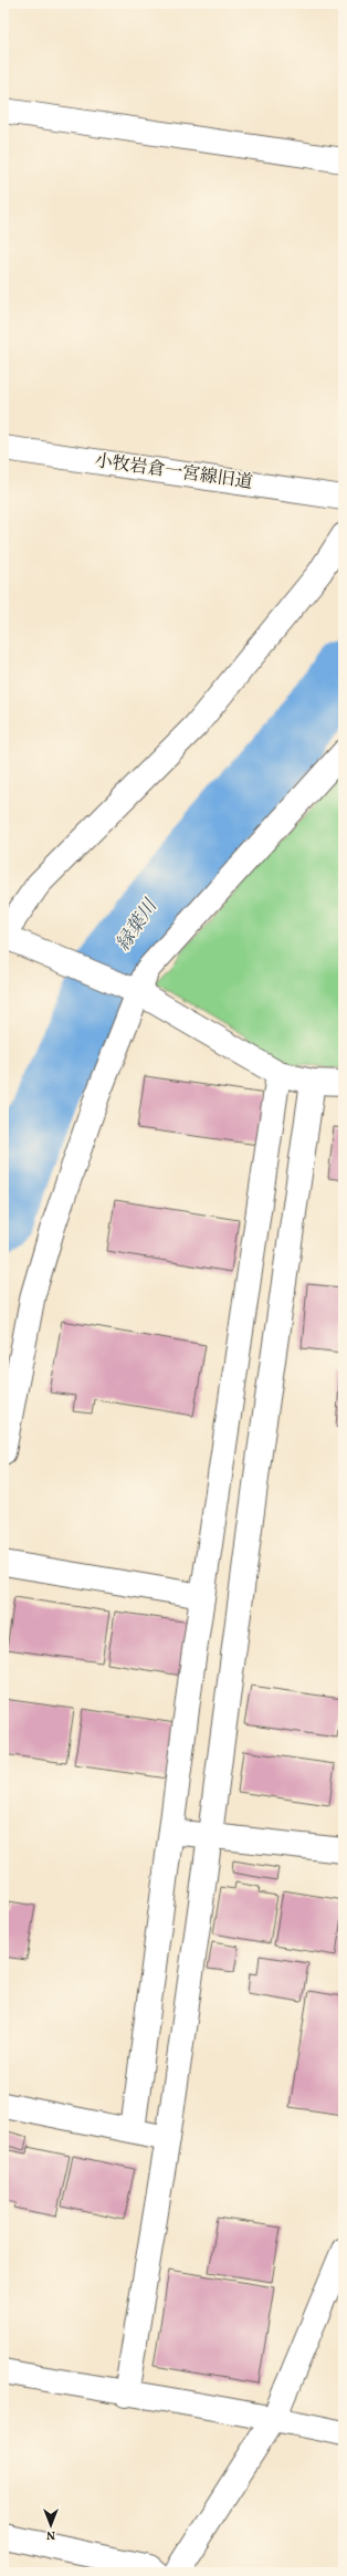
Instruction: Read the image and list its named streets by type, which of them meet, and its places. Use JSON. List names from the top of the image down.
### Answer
{
  "streets": {
    "street": ["小牧岩倉一宮線旧道"]
  },
  "water": ["縁葉川"],
  "north": "bottom"
}
